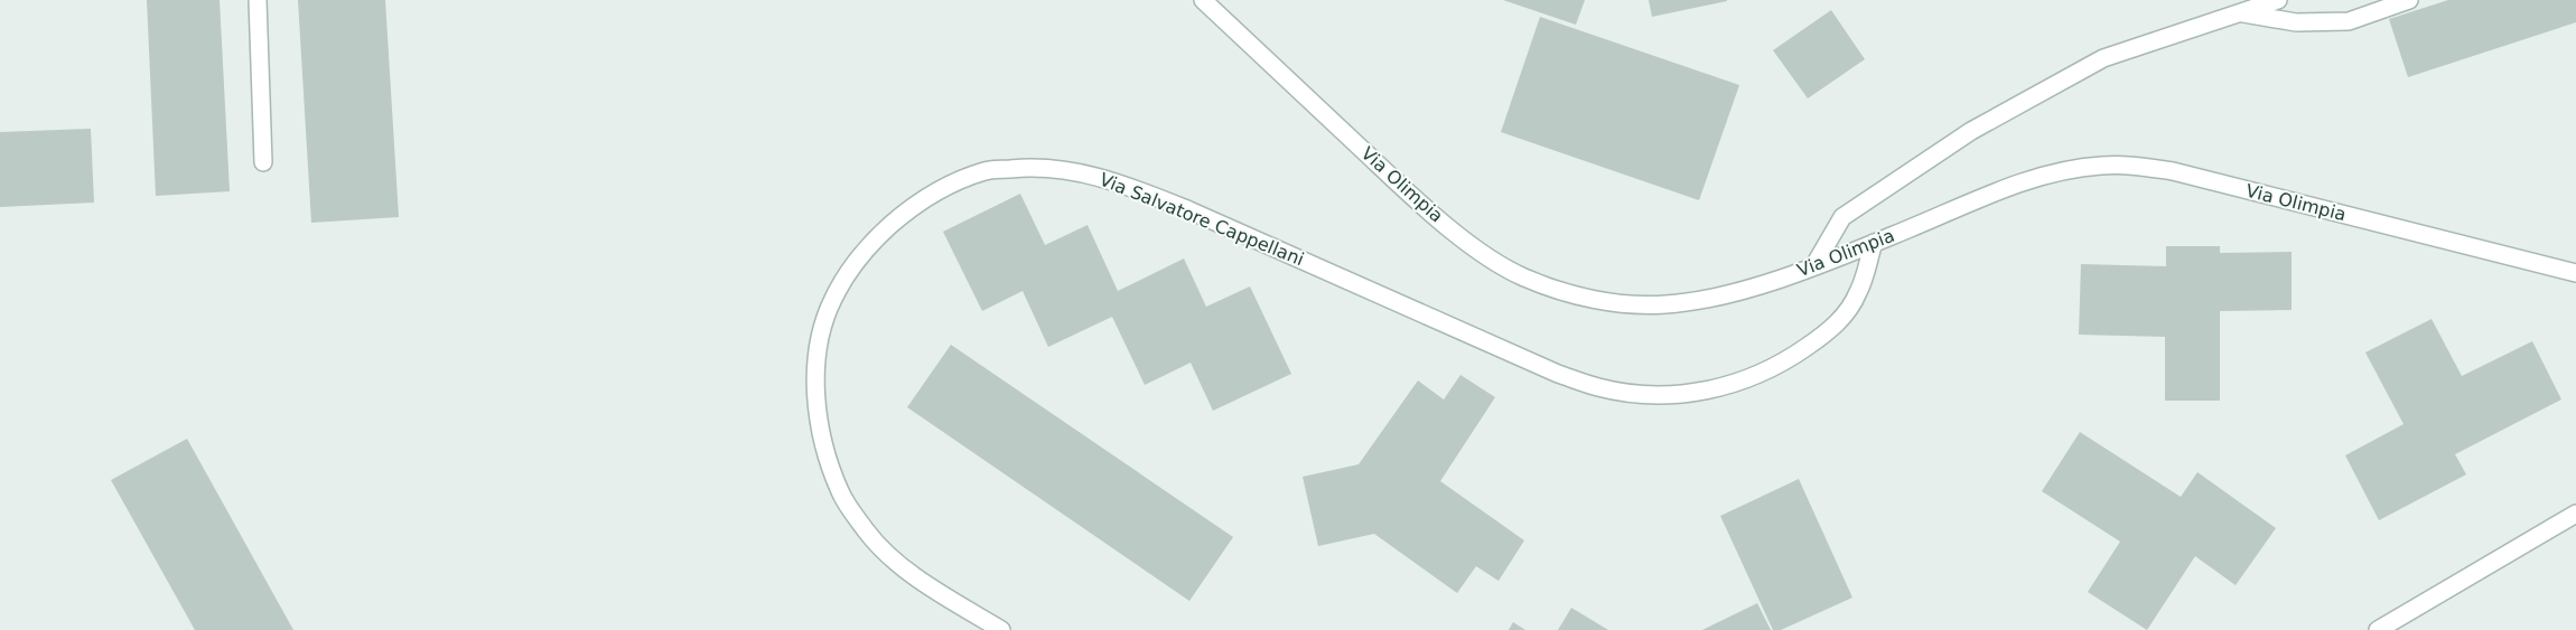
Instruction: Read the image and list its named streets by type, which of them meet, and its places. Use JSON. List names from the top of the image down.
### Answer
{
  "streets": {
    "street": ["Via Olimpia", "Via Salvatore Cappellani"]
  },
  "crossings": [
    ["Via Olimpia", "Via Salvatore Cappellani"]
  ]
}
